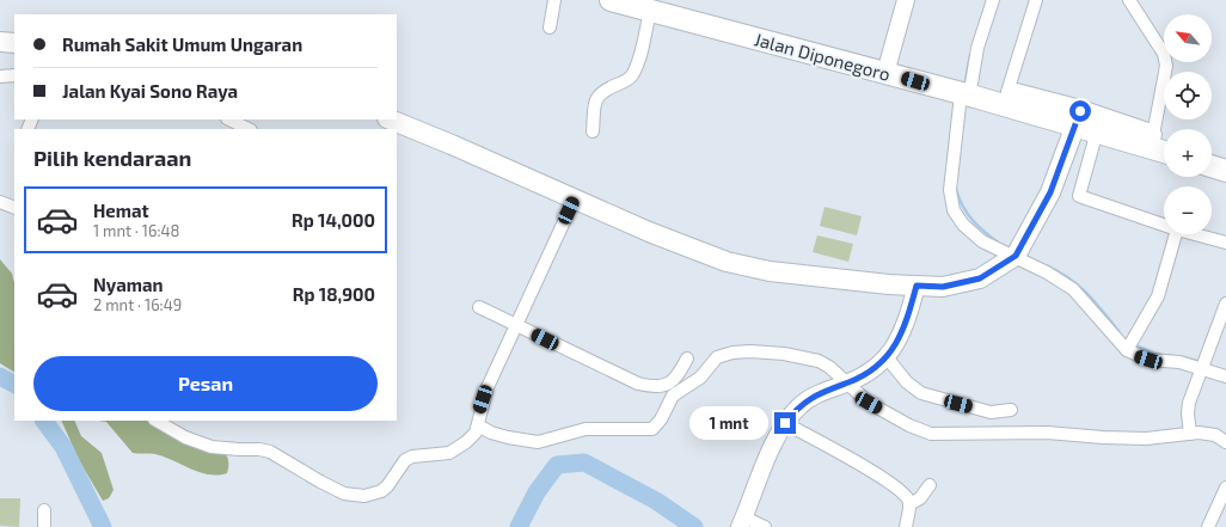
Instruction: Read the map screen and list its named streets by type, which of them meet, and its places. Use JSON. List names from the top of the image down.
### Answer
{
  "streets": {
    "highway": ["Jalan Diponegoro"]
  },
  "north": "top left",
  "page": {
    "map_buttons": ["+", "−"],
    "banner": ["Rumah Sakit Umum Ungaran", "Jalan Kyai Sono Raya"],
    "heading": "Pilih kendaraan",
    "list": [
      {
        "name": "Hemat",
        "note": "1 mnt · 16:48",
        "value": "Rp 14,000"
      },
      {
        "name": "Nyaman",
        "note": "2 mnt · 16:49",
        "value": "Rp 18,900"
      }
    ],
    "buttons": "Pesan",
    "bubble": "1 mnt"
  }
}
